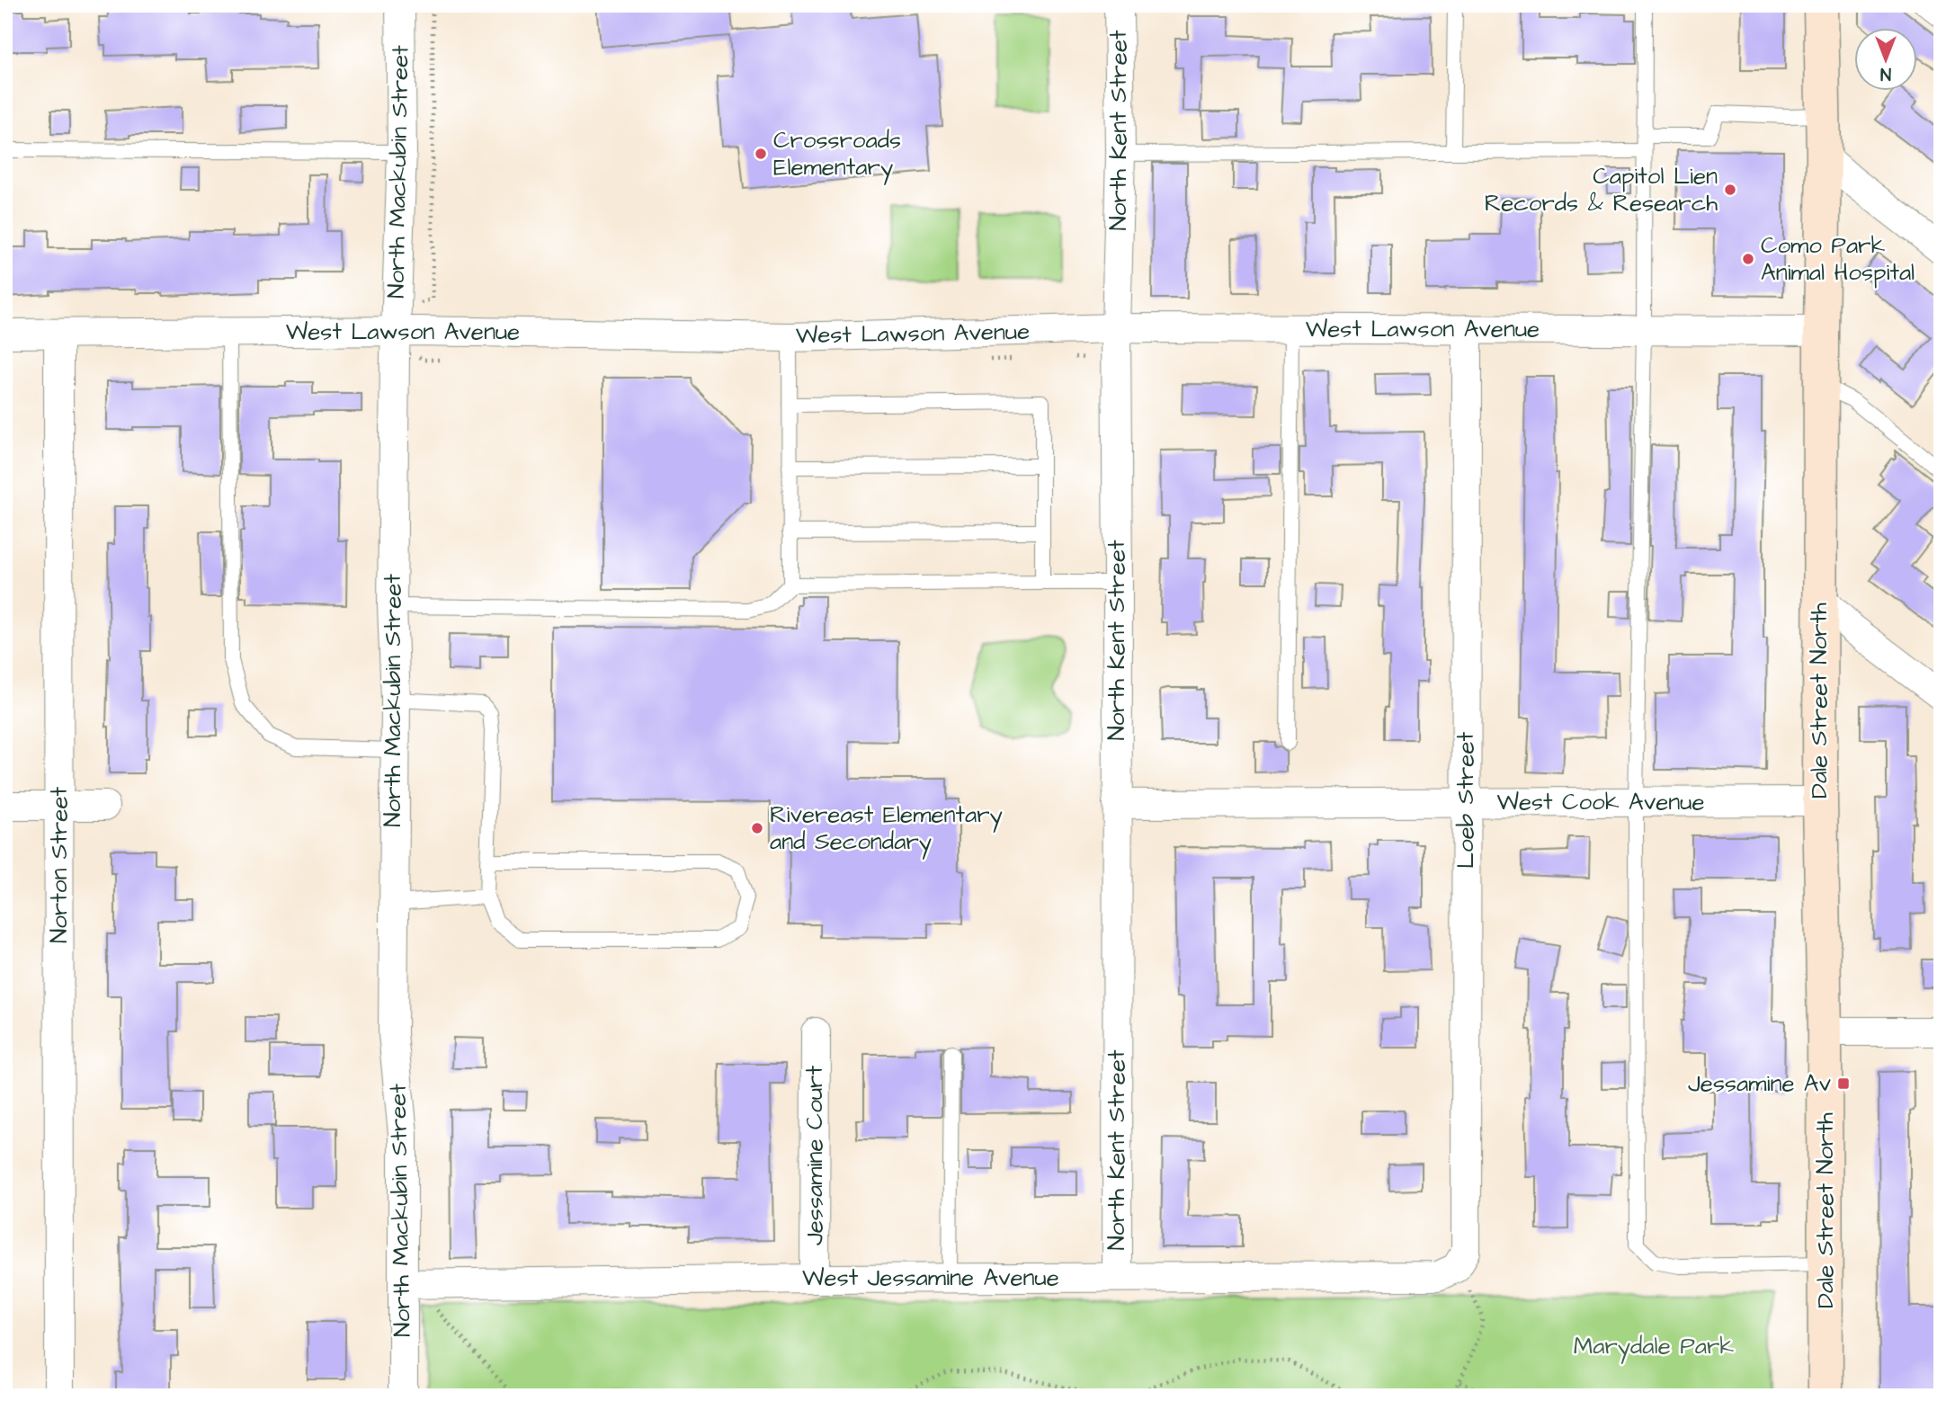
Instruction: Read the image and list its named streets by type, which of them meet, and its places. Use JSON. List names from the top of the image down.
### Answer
{
  "streets": {
    "main road": ["Dale Street North"],
    "street": [
      "North Kent Street",
      "North Mackubin Street",
      "West Lawson Avenue",
      "Loeb Street",
      "West Cook Avenue",
      "Norton Street",
      "Jessamine Court",
      "West Jessamine Avenue"
    ]
  },
  "crossings": [
    ["North Kent Street", "West Lawson Avenue"],
    ["North Kent Street", "West Cook Avenue"],
    ["North Kent Street", "West Jessamine Avenue"],
    ["North Mackubin Street", "West Lawson Avenue"],
    ["North Mackubin Street", "West Jessamine Avenue"],
    ["West Lawson Avenue", "Dale Street North"],
    ["West Lawson Avenue", "Loeb Street"],
    ["West Lawson Avenue", "Norton Street"],
    ["Dale Street North", "West Cook Avenue"],
    ["Loeb Street", "West Cook Avenue"],
    ["Loeb Street", "West Jessamine Avenue"],
    ["Jessamine Court", "West Jessamine Avenue"]
  ],
  "parks": ["Marydale Park"],
  "places": {
    "other": [
      "Crossroads Elementary",
      "Capitol Lien Records & Research",
      "Como Park Animal Hospital",
      "Rivereast Elementary and Secondary"
    ],
    "transit": ["Jessamine Av"]
  },
  "north": "bottom"
}
